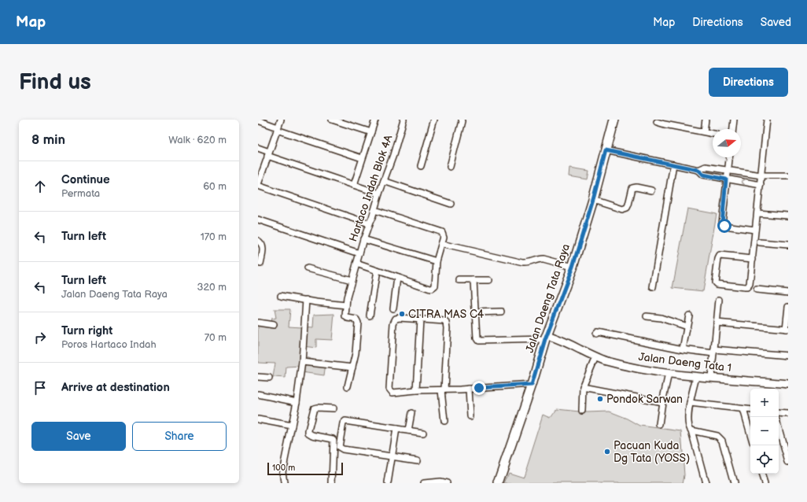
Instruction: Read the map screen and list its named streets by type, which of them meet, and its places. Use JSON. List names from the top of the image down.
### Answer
{
  "streets": {
    "main road": ["Jalan Daeng Tata Raya"],
    "street": ["Hartaco Indah Blok 4A", "Jalan Daeng Tata 1"]
  },
  "crossings": [
    ["Jalan Daeng Tata Raya", "Jalan Daeng Tata 1"]
  ],
  "places": ["CITRA MAS C4", "Pondok Sarwan", "Pacuan Kuda Dg Tata (YOSS)"],
  "scale_bar": "100 m",
  "north": "right",
  "page": {
    "header": "Map",
    "nav": ["Map", "Directions", "Saved"],
    "buttons": [
      "Directions",
      ["Save", "Share"]
    ],
    "title": "Find us",
    "heading": ["8 min", "Walk · 620 m"],
    "list": [
      ["Continue", "Permata", "60 m"],
      ["Turn left", "170 m"],
      ["Turn left", "Jalan Daeng Tata Raya", "320 m"],
      ["Turn right", "Poros Hartaco Indah", "70 m"],
      "Arrive at destination"
    ],
    "map_buttons": ["+", "−"],
    "scale": "100 m"
  }
}
